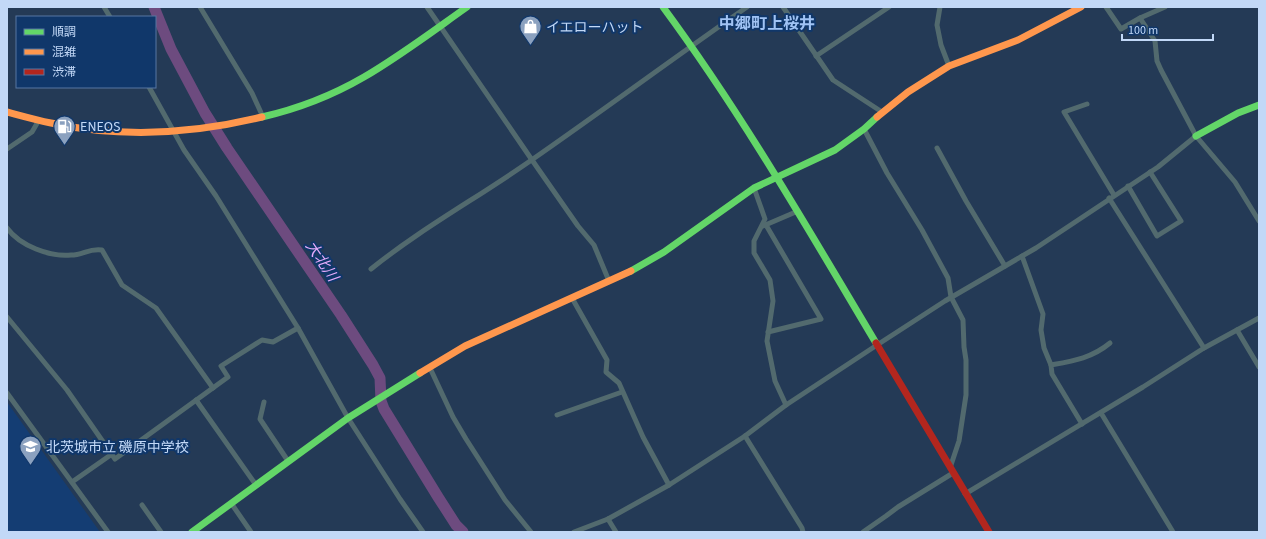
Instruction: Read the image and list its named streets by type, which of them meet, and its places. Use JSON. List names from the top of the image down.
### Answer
{
  "districts": ["中郷町上桜井"],
  "water": ["大北川"],
  "places": {
    "shop": ["イエローハット"],
    "fuel station": ["ENEOS"],
    "school or university": ["北茨城市立 磯原中学校"]
  },
  "legend": ["順調", "混雑", "渋滞"],
  "scale_bar": "100 m"
}
